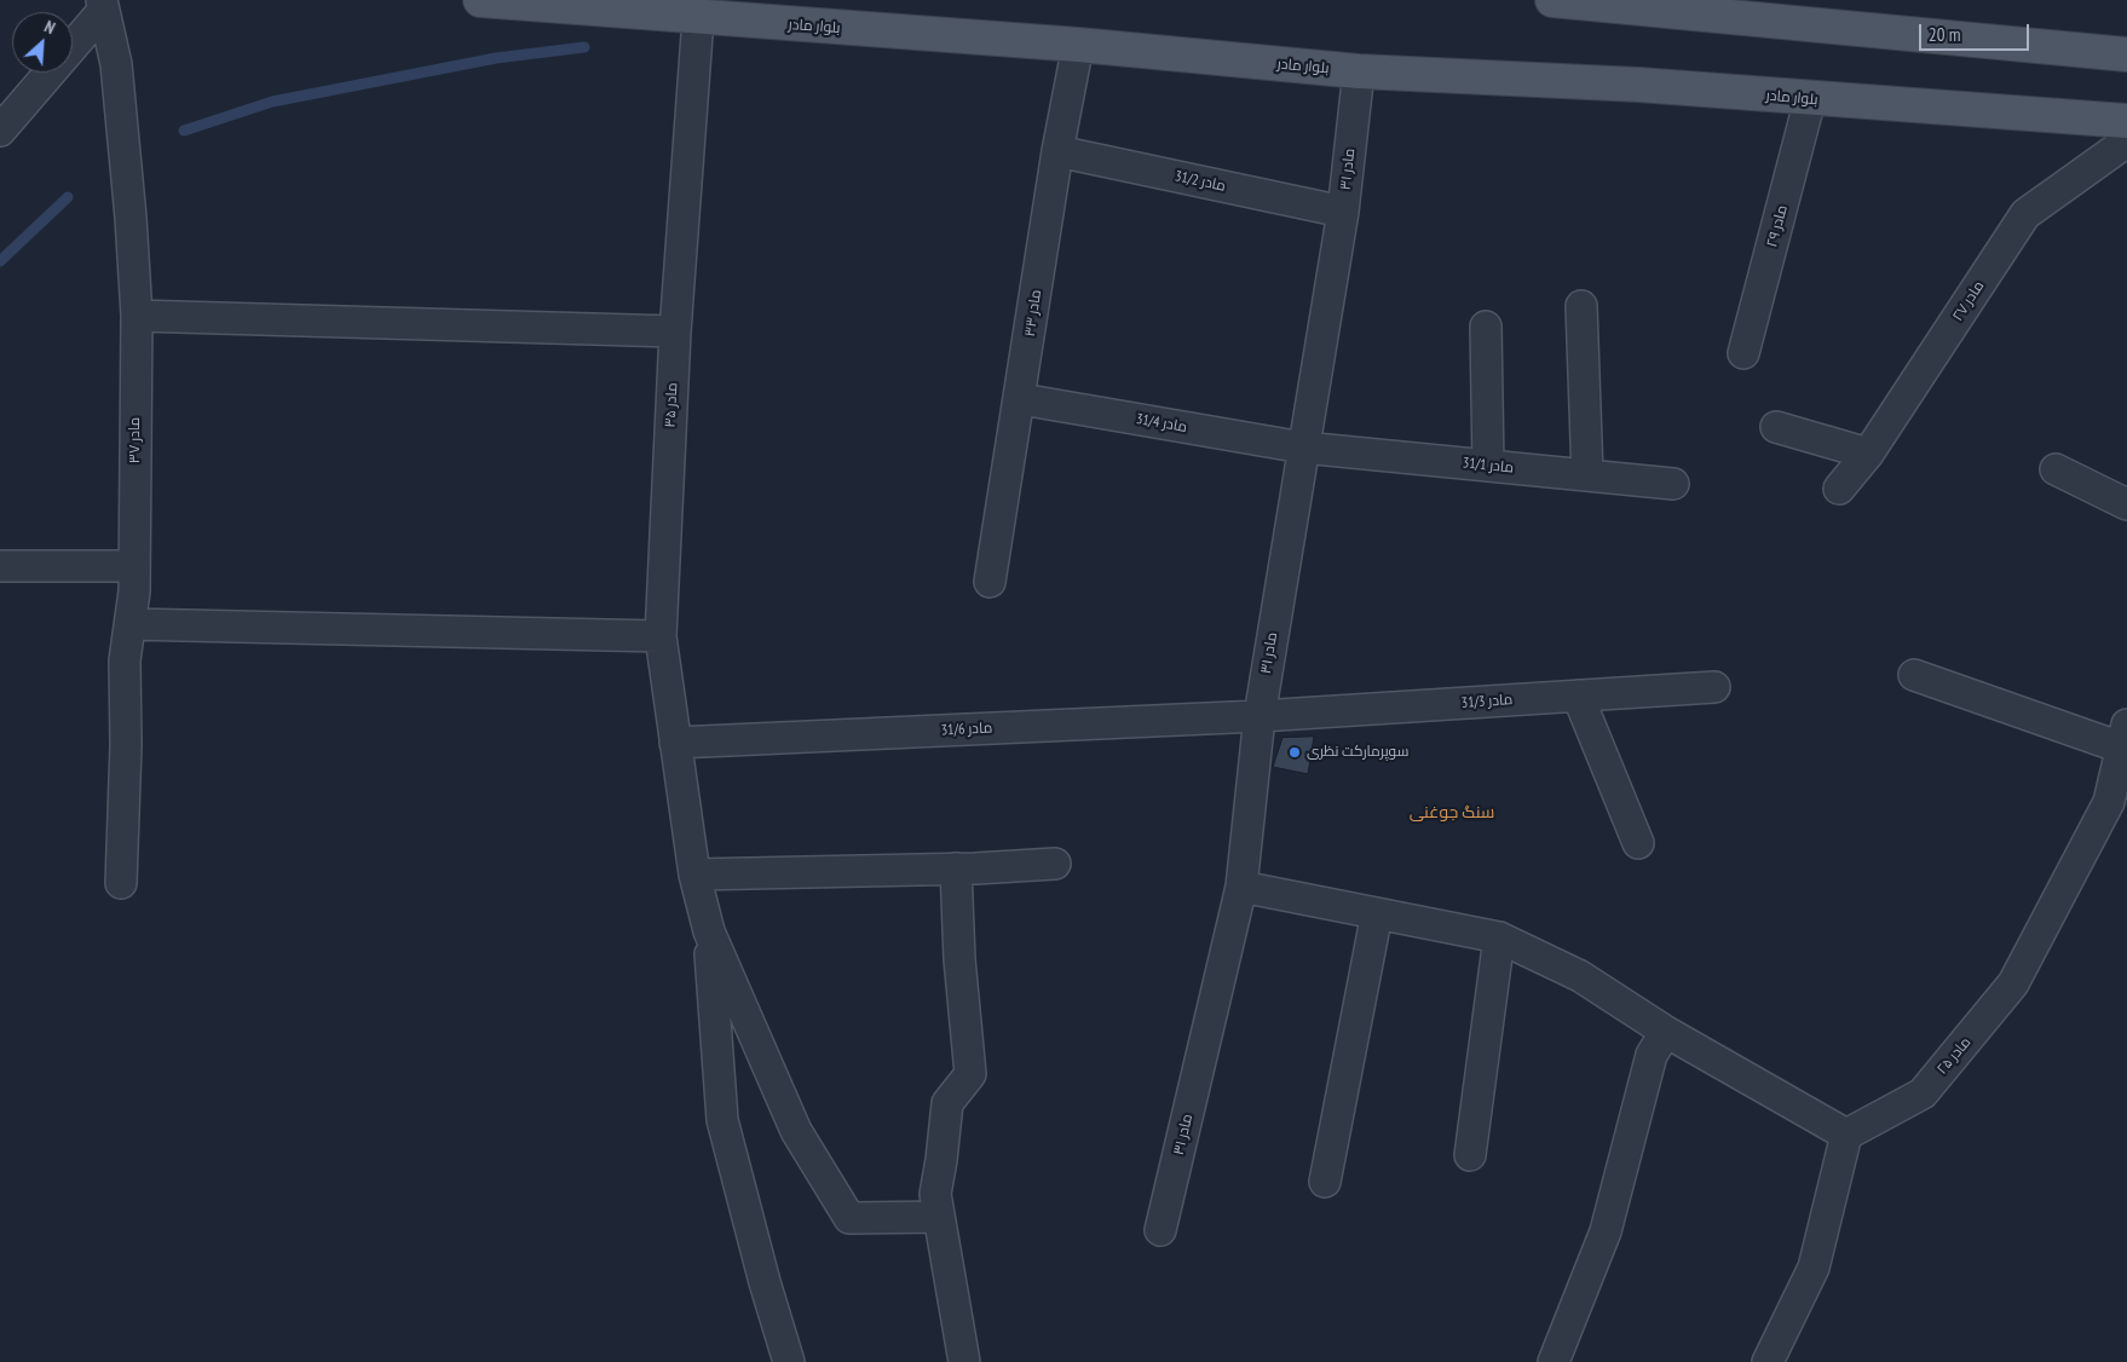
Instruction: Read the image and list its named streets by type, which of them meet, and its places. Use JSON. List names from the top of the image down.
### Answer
{
  "streets": {
    "main road": ["بلوار مادر"],
    "street": [
      "مادر ۳۱",
      "مادر 31/2",
      "مادر ۲۹",
      "مادر ۲۷",
      "مادر ۳۳",
      "مادر ۳۵",
      "مادر 31/4",
      "مادر ۳۷",
      "مادر 31/1",
      "مادر 31/3",
      "مادر 31/6",
      "مادر ۲۵"
    ]
  },
  "crossings": [
    ["بلوار مادر", "مادر ۳۱"],
    ["بلوار مادر", "مادر ۲۹"],
    ["بلوار مادر", "مادر ۳۳"],
    ["بلوار مادر", "مادر ۳۵"],
    ["مادر ۳۱", "مادر 31/2"],
    ["مادر ۳۱", "مادر 31/4"],
    ["مادر ۳۱", "مادر 31/1"],
    ["مادر ۳۱", "مادر 31/3"],
    ["مادر ۳۱", "مادر 31/6"],
    ["مادر 31/2", "مادر ۳۳"],
    ["مادر ۳۳", "مادر 31/4"],
    ["مادر ۳۵", "مادر 31/6"],
    ["مادر 31/4", "مادر 31/1"],
    ["مادر 31/3", "مادر 31/6"]
  ],
  "districts": ["سنگ جوغنی"],
  "places": ["سوپرمارکت نظری"],
  "scale_bar": "20 m",
  "north": "top right"
}
